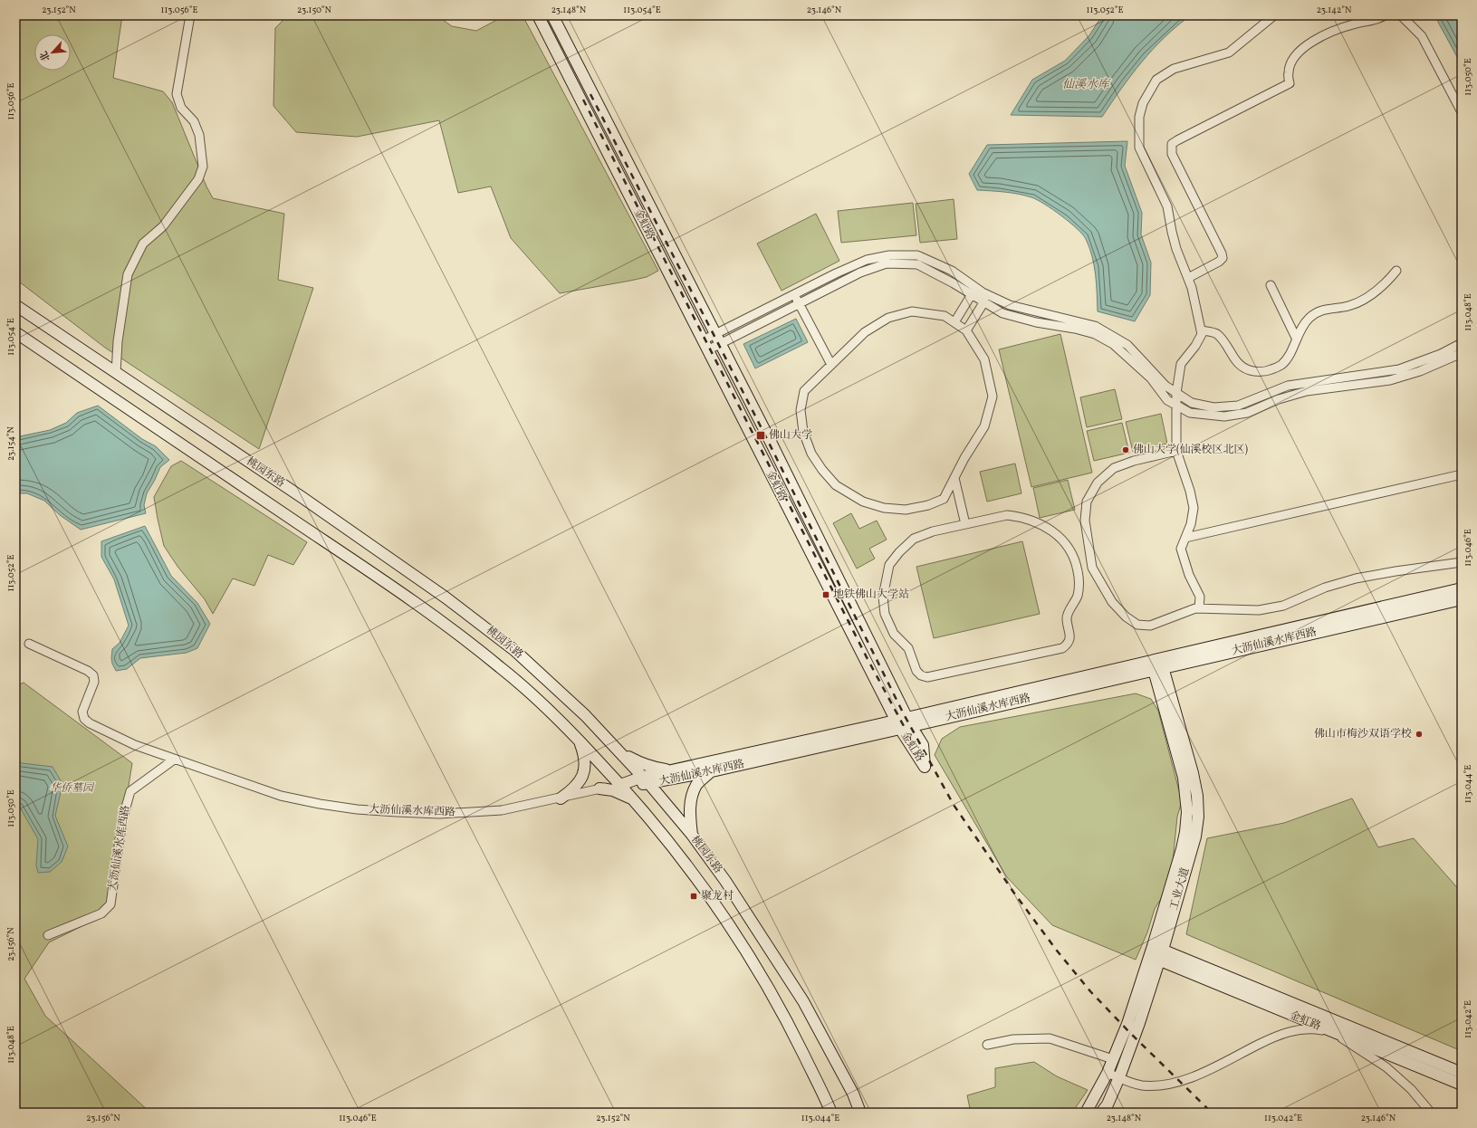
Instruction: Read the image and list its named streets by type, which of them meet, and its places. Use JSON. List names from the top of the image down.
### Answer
{
  "streets": {
    "street": [
      "金虹路",
      "桃园东路",
      "大沥仙溪水库西路",
      "工业大道"
    ]
  },
  "crossings": [
    ["金虹路", "大沥仙溪水库西路"],
    ["金虹路", "工业大道"],
    ["桃园东路", "大沥仙溪水库西路"],
    ["大沥仙溪水库西路", "工业大道"]
  ],
  "water": ["仙溪水库"],
  "parks": ["华侨墓园"],
  "places": {
    "transit": ["佛山大学", "地铁佛山大学站", "聚龙村"],
    "other": ["佛山大学(仙溪校区北区)", "佛山市梅沙双语学校"]
  },
  "north": "bottom left",
  "coordinates": [
    "23.152°N",
    "113.056°E",
    "23.150°N",
    "23.148°N",
    "113.054°E",
    "23.146°N",
    "113.052°E",
    "23.142°N",
    "113.050°E",
    "113.048°E",
    "23.154°N",
    "113.046°E",
    "113.044°E",
    "23.156°N",
    "113.042°E"
  ]
}
